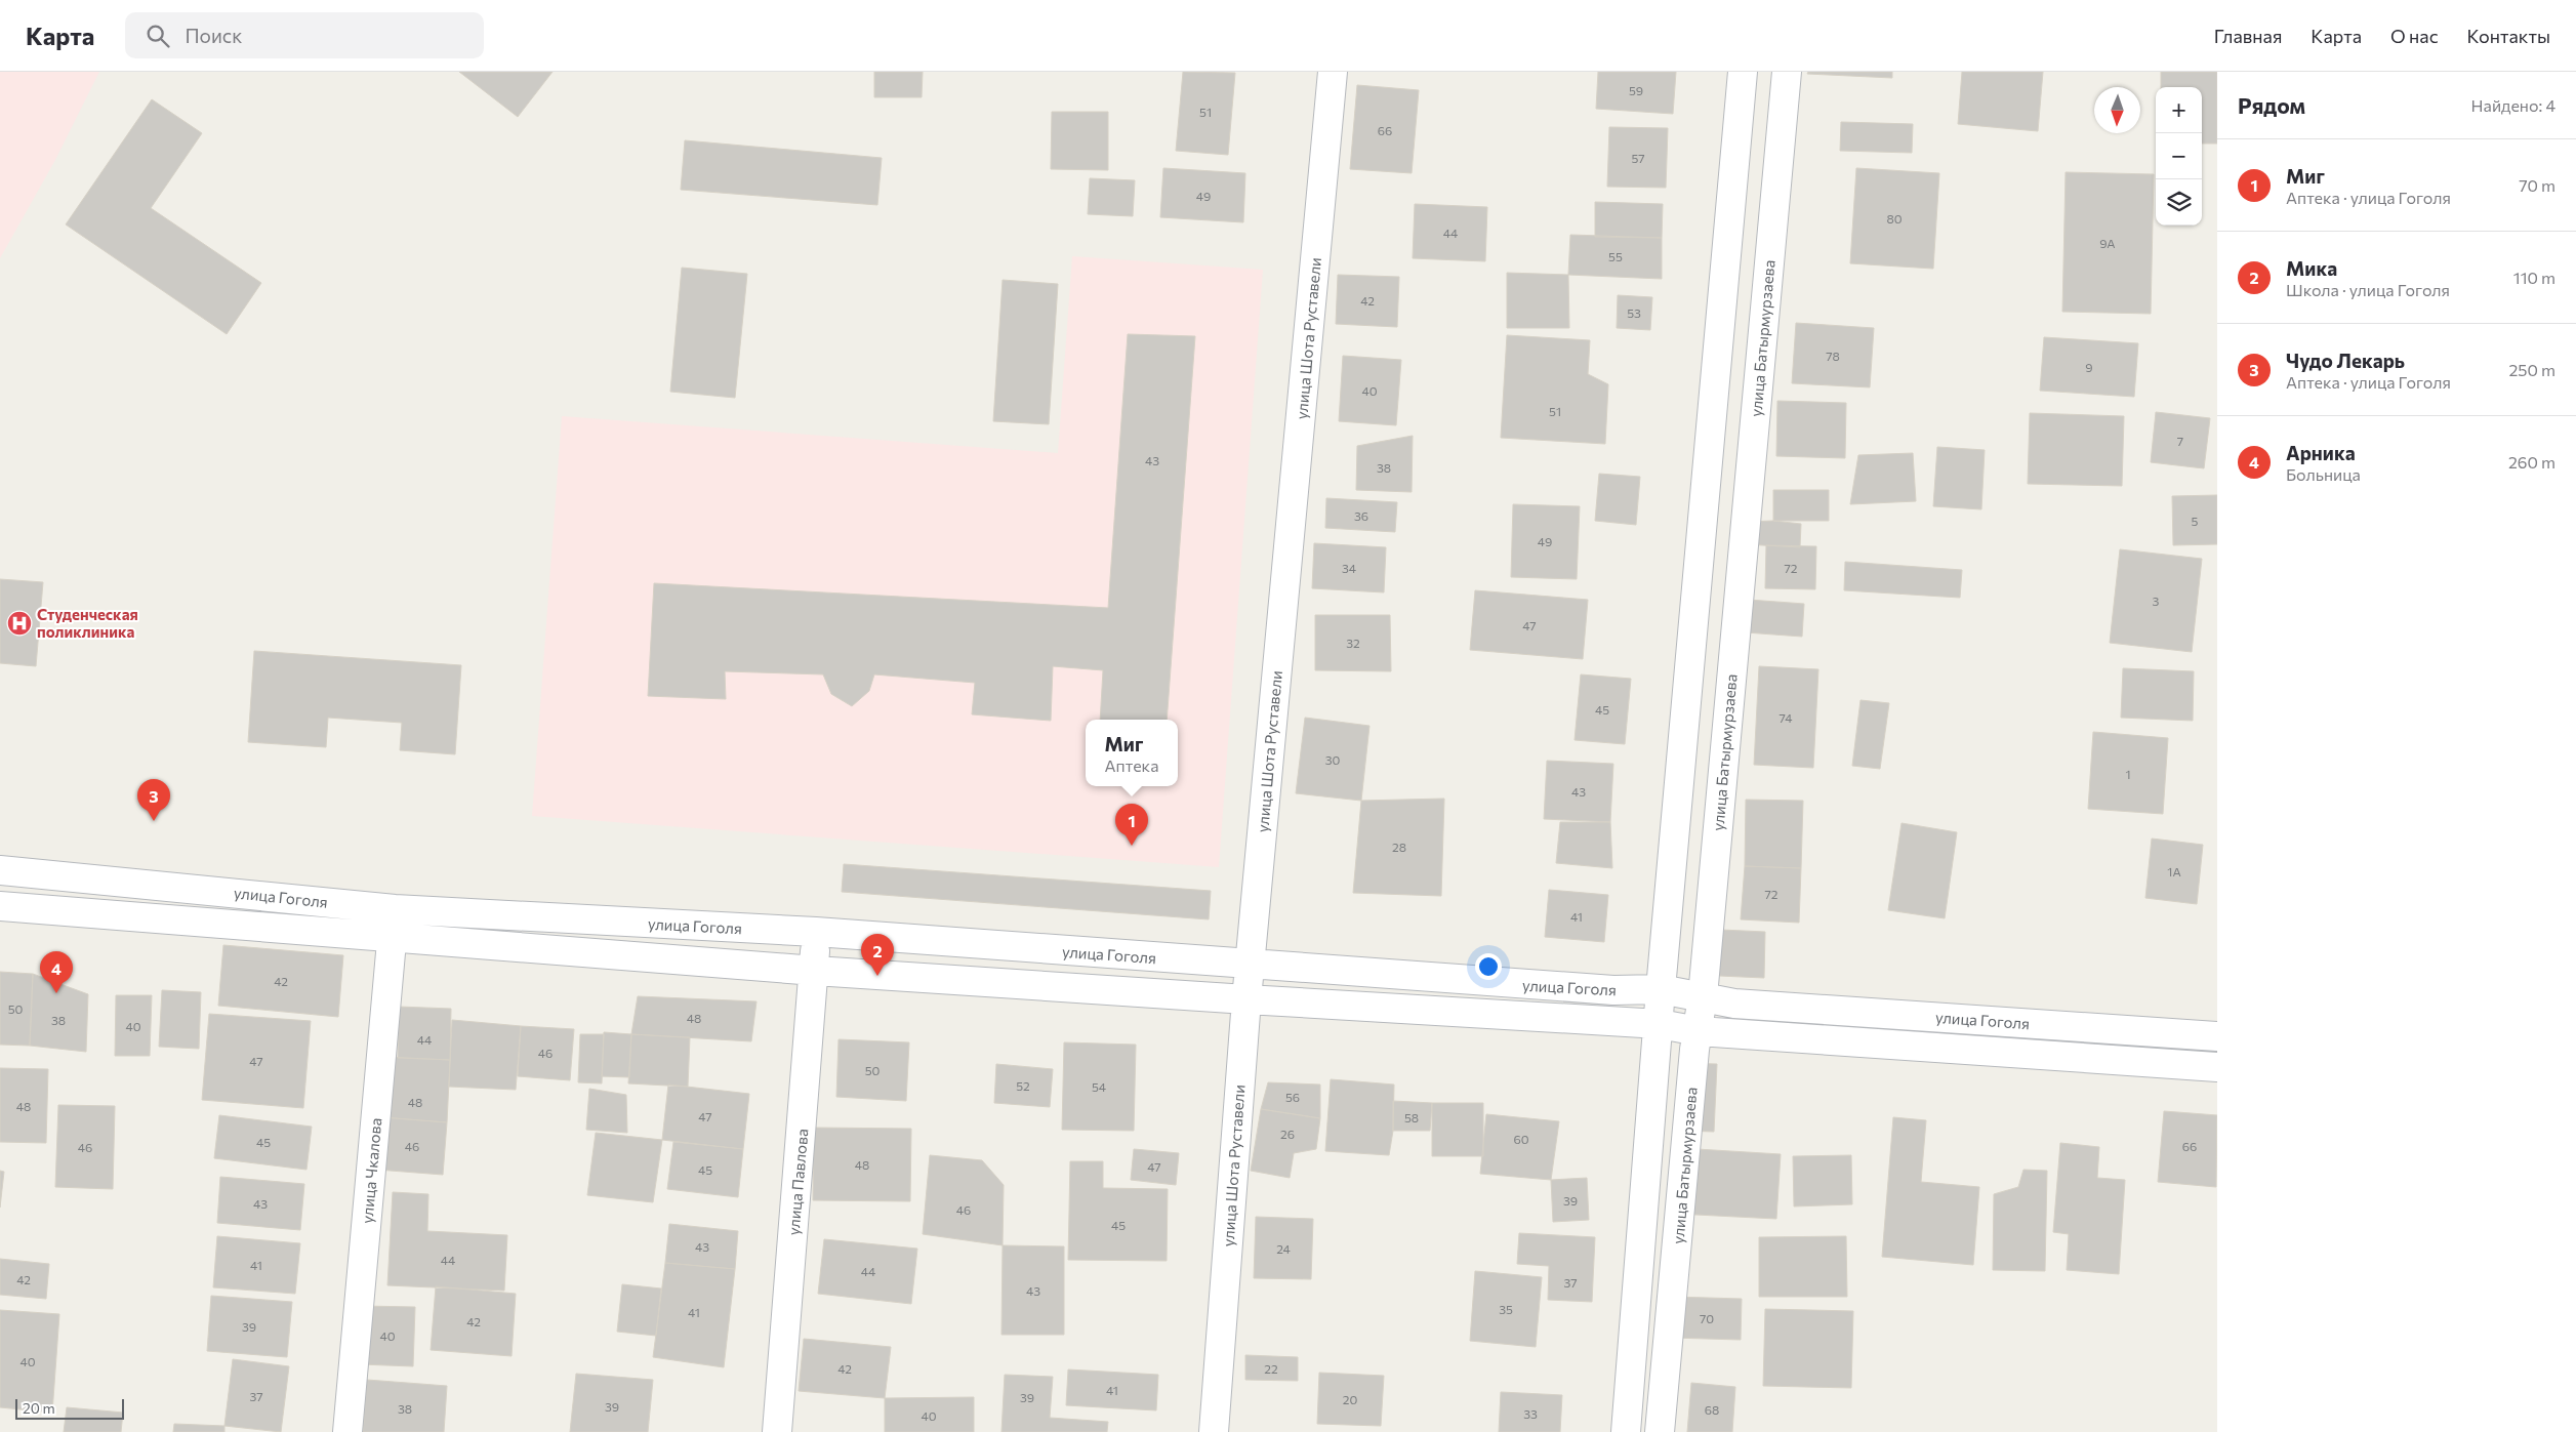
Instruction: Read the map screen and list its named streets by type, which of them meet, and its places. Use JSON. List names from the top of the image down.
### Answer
{
  "streets": {
    "street": [
      "улица Шота Руставели",
      "улица Батырмурзаева",
      "улица Гоголя",
      "улица Чкалова",
      "улица Павлова"
    ]
  },
  "crossings": [
    ["улица Шота Руставели", "улица Гоголя"],
    ["улица Батырмурзаева", "улица Гоголя"],
    ["улица Гоголя", "улица Чкалова"],
    ["улица Гоголя", "улица Павлова"]
  ],
  "places": {
    "hospital": ["Студенческая поликлиника"]
  },
  "house_numbers": [
    "59",
    "51",
    "66",
    "57",
    "49",
    "80",
    "44",
    "9А",
    "55",
    "42",
    "53",
    "78",
    "9",
    "40",
    "51",
    "7",
    "43",
    "38",
    "36",
    "5",
    "49",
    "34",
    "72",
    "3",
    "47",
    "32",
    "45",
    "74",
    "30",
    "1",
    "43",
    "28",
    "1А",
    "72",
    "41",
    "42",
    "50",
    "48",
    "38",
    "40",
    "44",
    "46",
    "47",
    "50",
    "52",
    "54",
    "56",
    "48",
    "48",
    "47",
    "58",
    "26",
    "60",
    "45",
    "46",
    "66",
    "46",
    "48",
    "47",
    "45",
    "39",
    "43",
    "46",
    "45",
    "43",
    "24",
    "44",
    "41",
    "44",
    "42",
    "37",
    "43",
    "35",
    "41",
    "70",
    "42",
    "39",
    "40",
    "40",
    "42",
    "22",
    "41",
    "37",
    "39",
    "20",
    "39",
    "38",
    "68",
    "33",
    "40"
  ],
  "scale_bar": "20 m",
  "north": "bottom",
  "page": {
    "header": "Карта",
    "search": "Поиск",
    "nav": [
      "Главная",
      "Карта",
      "О нас",
      "Контакты"
    ],
    "heading": ["Рядом", "Найдено: 4"],
    "map_buttons": ["+", "−"],
    "list": [
      {
        "mark": "1",
        "name": "Миг",
        "note": "Аптека · улица Гоголя",
        "value": "70 m"
      },
      {
        "mark": "2",
        "name": "Мика",
        "note": "Школа · улица Гоголя",
        "value": "110 m"
      },
      {
        "mark": "3",
        "name": "Чудо Лекарь",
        "note": "Аптека · улица Гоголя",
        "value": "250 m"
      },
      {
        "mark": "4",
        "name": "Арника",
        "note": "Больница",
        "value": "260 m"
      }
    ],
    "popup": ["Миг", "Аптека"],
    "pins": [
      "3",
      "1",
      "2",
      "4"
    ],
    "scale": "20 m"
  }
}
